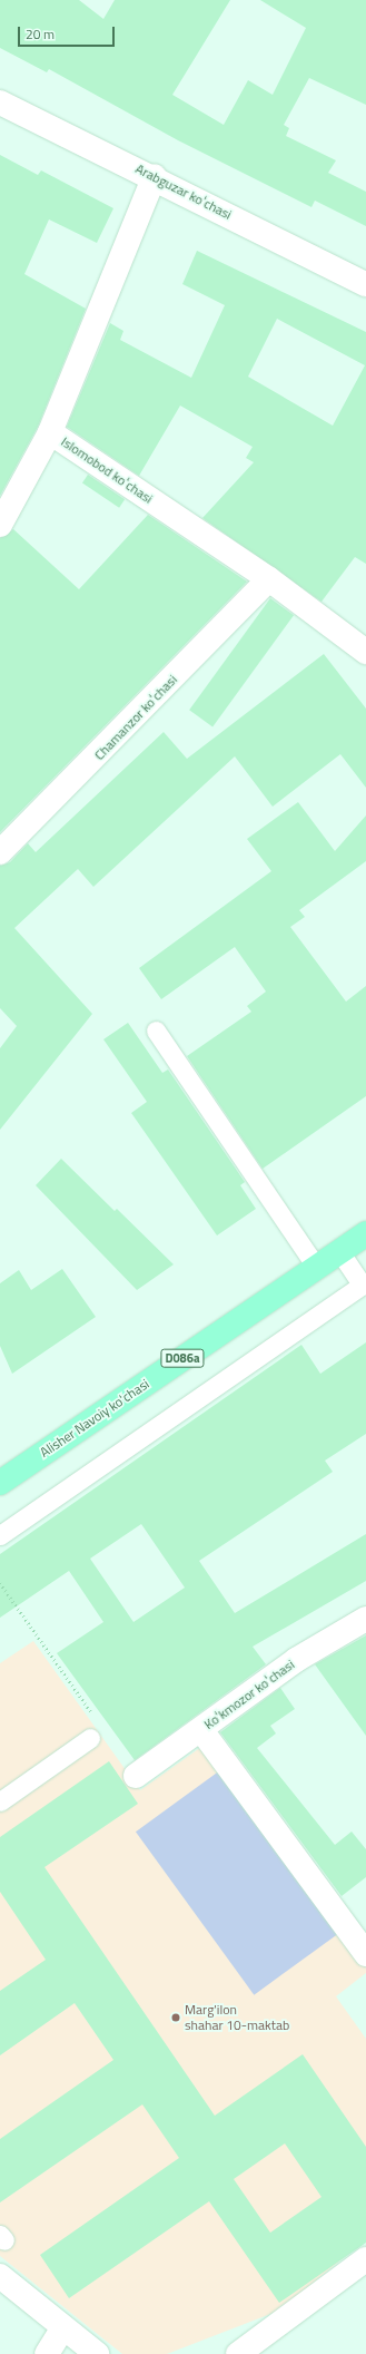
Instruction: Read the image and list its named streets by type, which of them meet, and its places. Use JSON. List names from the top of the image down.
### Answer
{
  "streets": {
    "main road": ["D086a", "Alisher Navoiy koʻchasi"],
    "street": [
      "Arabguzar koʻchasi",
      "Islomobod koʻchasi",
      "Chamanzor koʻchasi",
      "Koʻkmozor koʻchasi"
    ]
  },
  "crossings": [
    ["Arabguzar koʻchasi", "Islomobod koʻchasi"],
    ["Islomobod koʻchasi", "Chamanzor koʻchasi"]
  ],
  "places": ["Marg'ilon shahar 10-maktab"],
  "scale_bar": "20 m"
}
